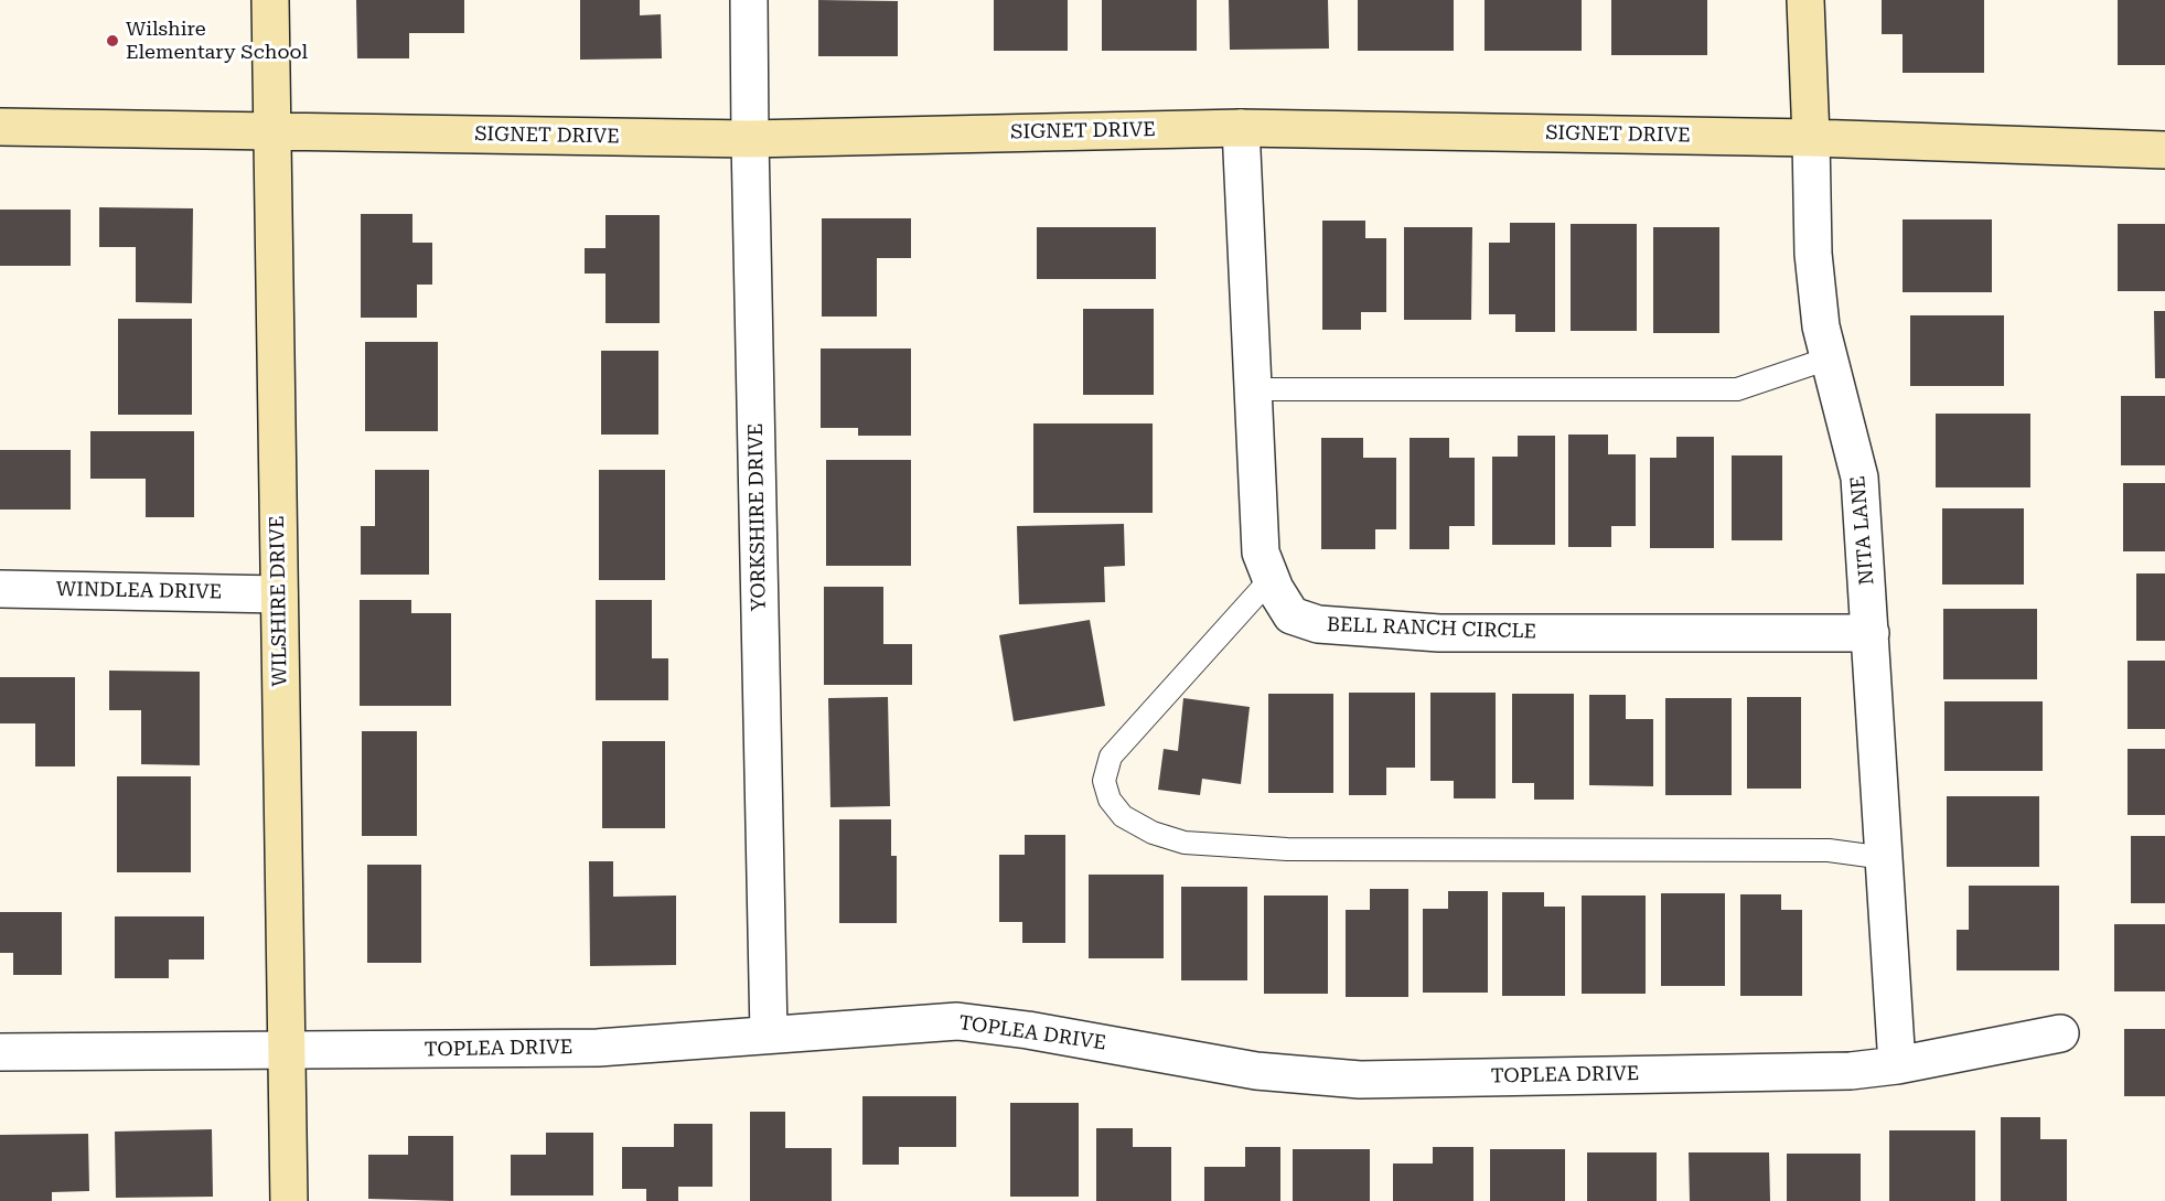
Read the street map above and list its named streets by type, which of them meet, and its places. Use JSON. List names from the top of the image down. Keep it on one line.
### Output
{"streets":{"street":["SIGNET DRIVE","YORKSHIRE DRIVE","NITA LANE","WINDLEA DRIVE","WILSHIRE DRIVE","BELL RANCH CIRCLE","TOPLEA DRIVE"]},"crossings":[["SIGNET DRIVE","YORKSHIRE DRIVE"],["SIGNET DRIVE","NITA LANE"],["SIGNET DRIVE","WILSHIRE DRIVE"],["SIGNET DRIVE","BELL RANCH CIRCLE"],["YORKSHIRE DRIVE","TOPLEA DRIVE"],["NITA LANE","BELL RANCH CIRCLE"],["NITA LANE","TOPLEA DRIVE"],["WINDLEA DRIVE","WILSHIRE DRIVE"],["WILSHIRE DRIVE","TOPLEA DRIVE"]],"places":["Wilshire Elementary School"]}
